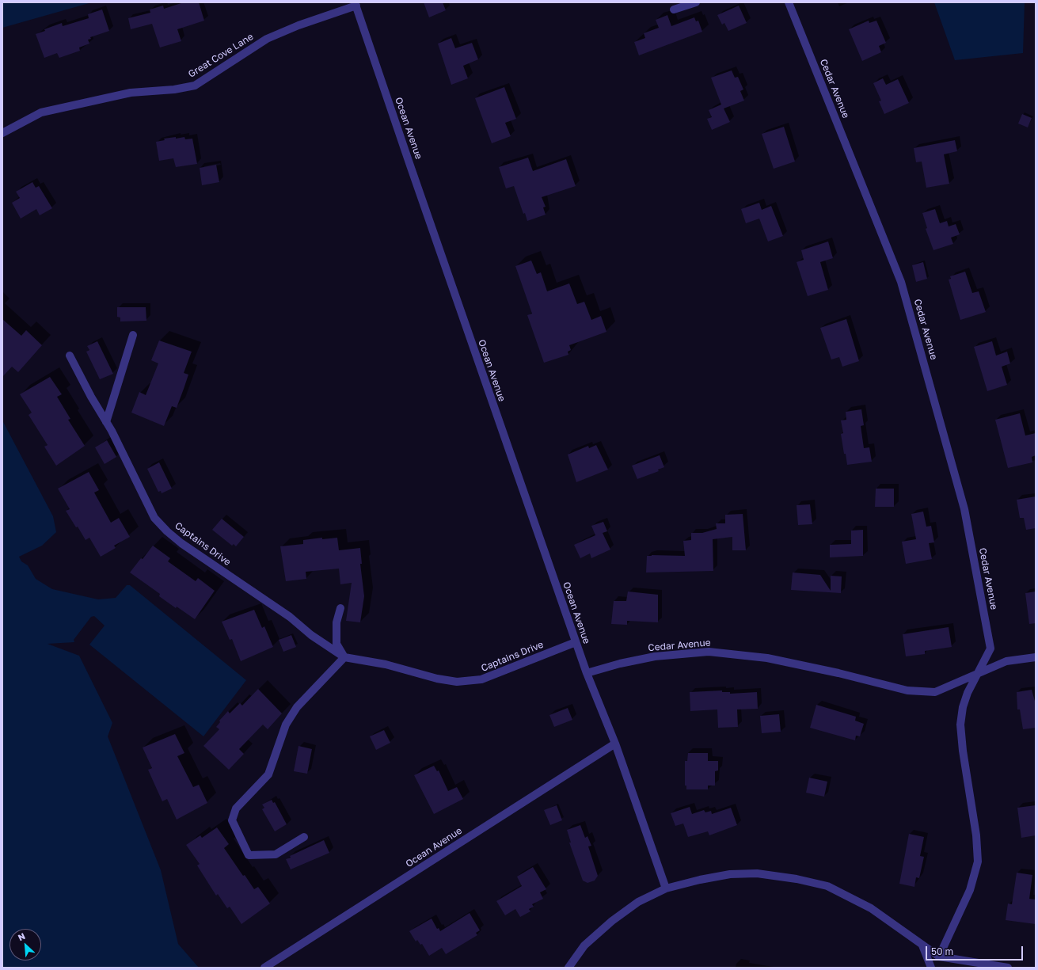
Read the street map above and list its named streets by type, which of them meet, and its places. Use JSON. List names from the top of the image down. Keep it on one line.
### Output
{"streets":{"street":["Great Cove Lane","Cedar Avenue","Ocean Avenue","Captains Drive"]},"crossings":[["Great Cove Lane","Ocean Avenue"],["Cedar Avenue","Ocean Avenue"],["Ocean Avenue","Captains Drive"]],"scale_bar":"50 m","north":"top left"}
